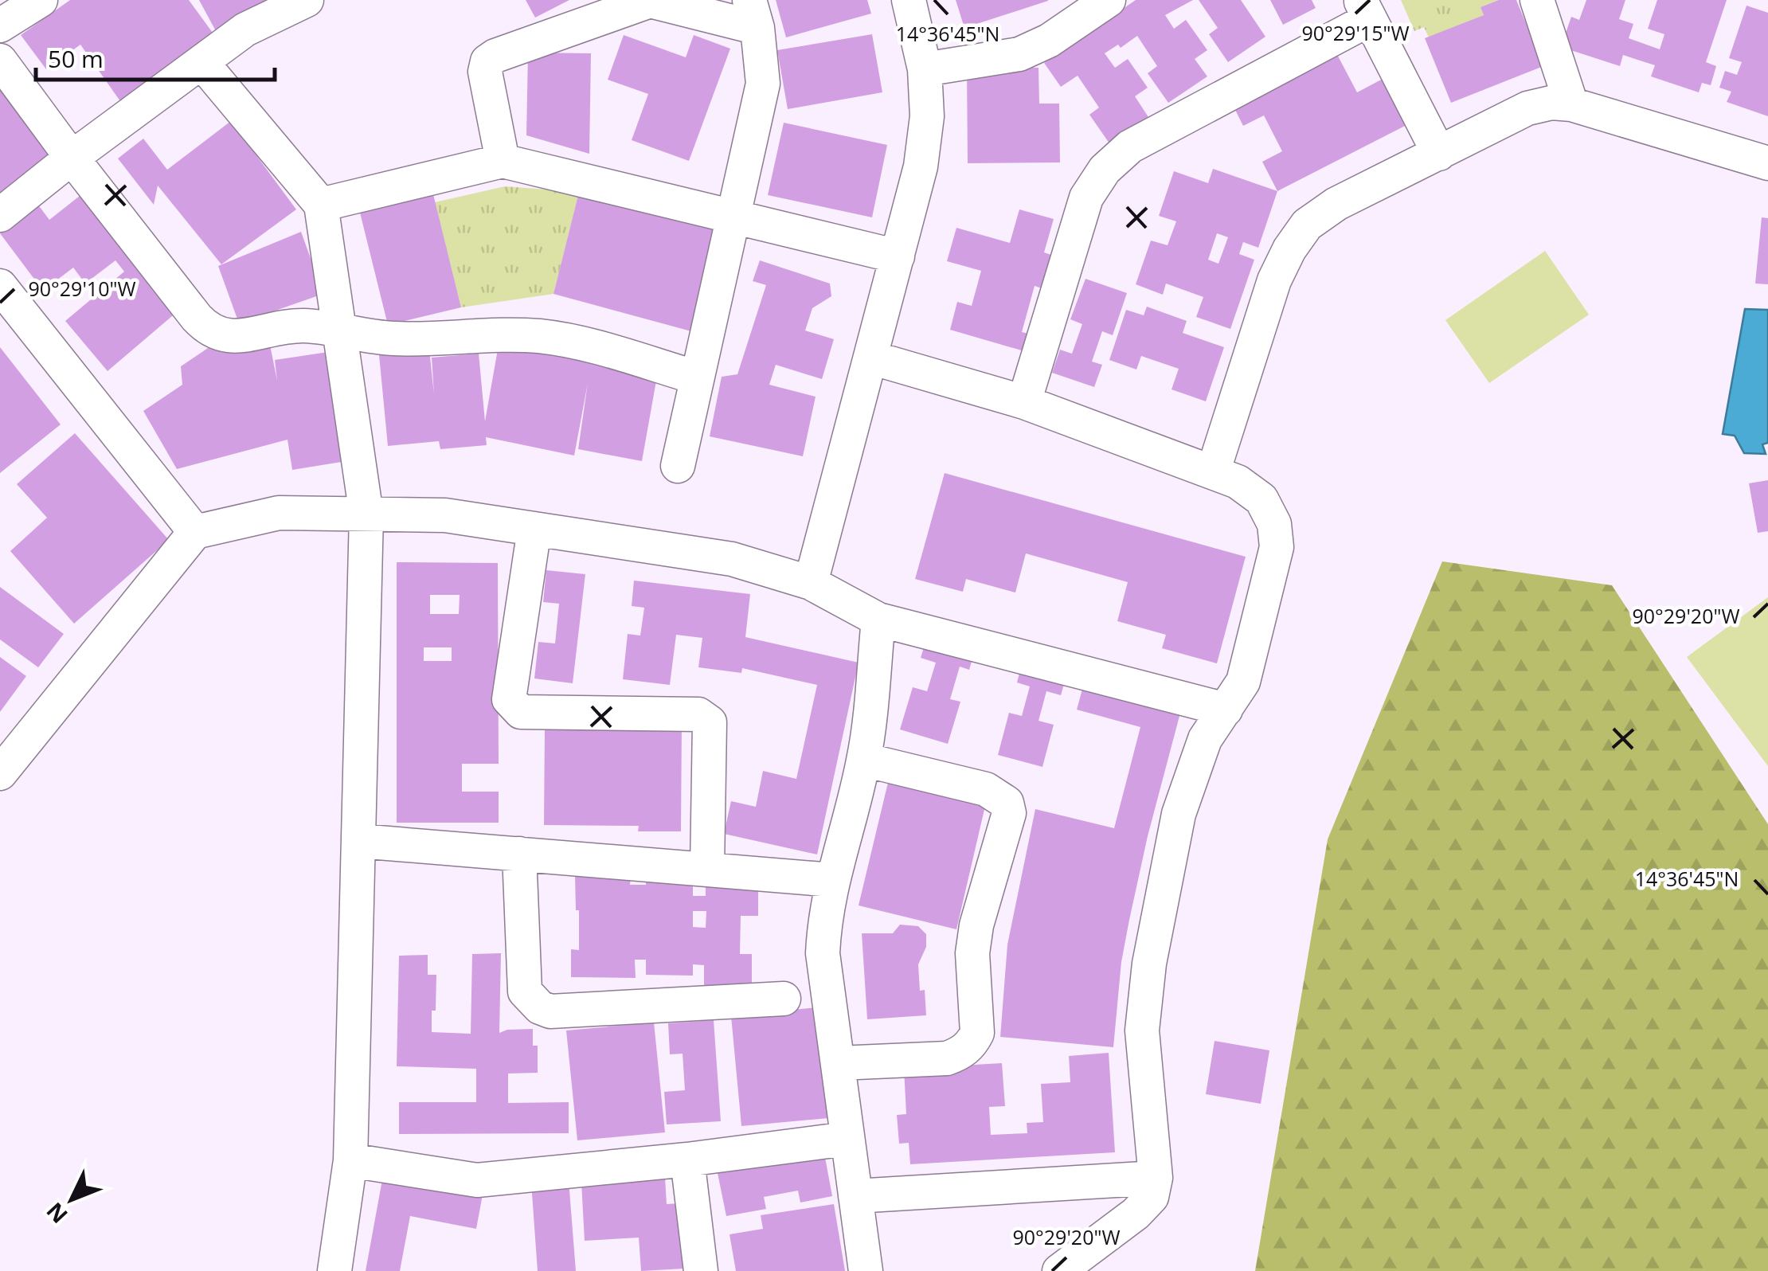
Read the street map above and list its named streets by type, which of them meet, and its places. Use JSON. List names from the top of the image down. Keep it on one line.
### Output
{"scale_bar":"50 m","north":"bottom left","coordinates":["90°29'15\"W","14°36'45\"N","90°29'10\"W","90°29'20\"W"]}
